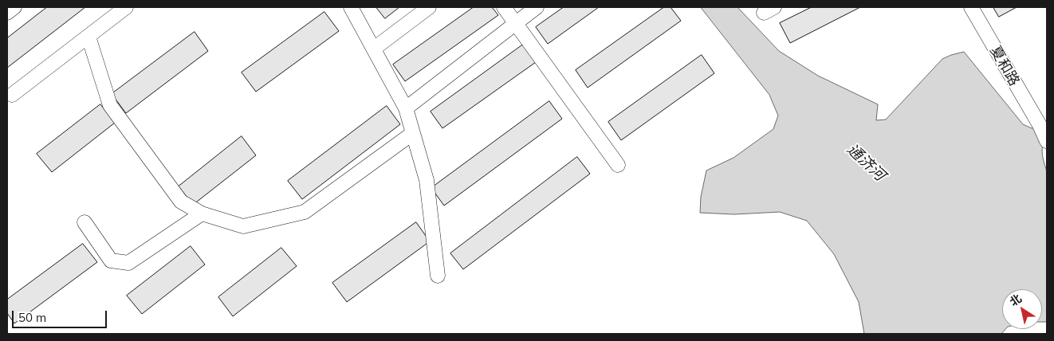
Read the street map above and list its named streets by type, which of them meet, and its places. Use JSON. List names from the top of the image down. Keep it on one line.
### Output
{"streets":{"street":["夏和路"]},"water":["通济河"],"scale_bar":"50 m","north":"top left"}
